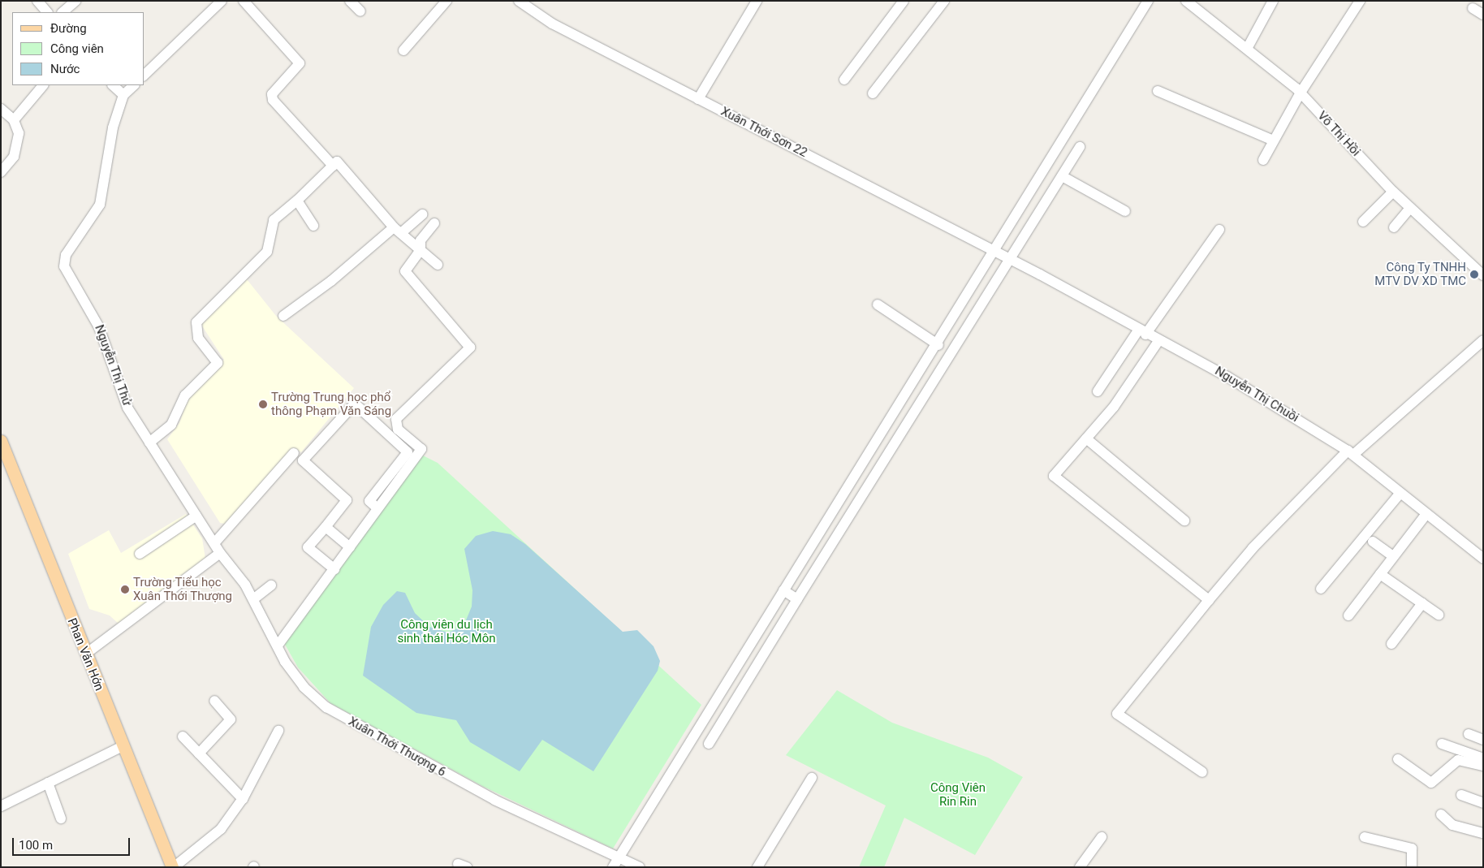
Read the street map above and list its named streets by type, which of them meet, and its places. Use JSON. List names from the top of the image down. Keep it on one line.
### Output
{"streets":{"main road":["Phan Văn Hớn"],"street":["Xuân Thới Sơn 22","Võ Thị Hồi","Nguyễn Thị Thử","Nguyễn Thị Chuồi","Xuân Thới Thượng 6"]},"crossings":[["Xuân Thới Sơn 22","Nguyễn Thị Chuồi"],["Nguyễn Thị Thử","Xuân Thới Thượng 6"]],"parks":["Công viên du lịch sinh thái Hóc Môn","Công Viên Rin Rin"],"places":["Công Ty TNHH MTV DV XD TMC","Trường Trung học phổ thông Phạm Văn Sáng","Trường Tiểu học Xuân Thới Thượng"],"legend":["Đường","Công viên","Nước"],"scale_bar":"100 m"}
